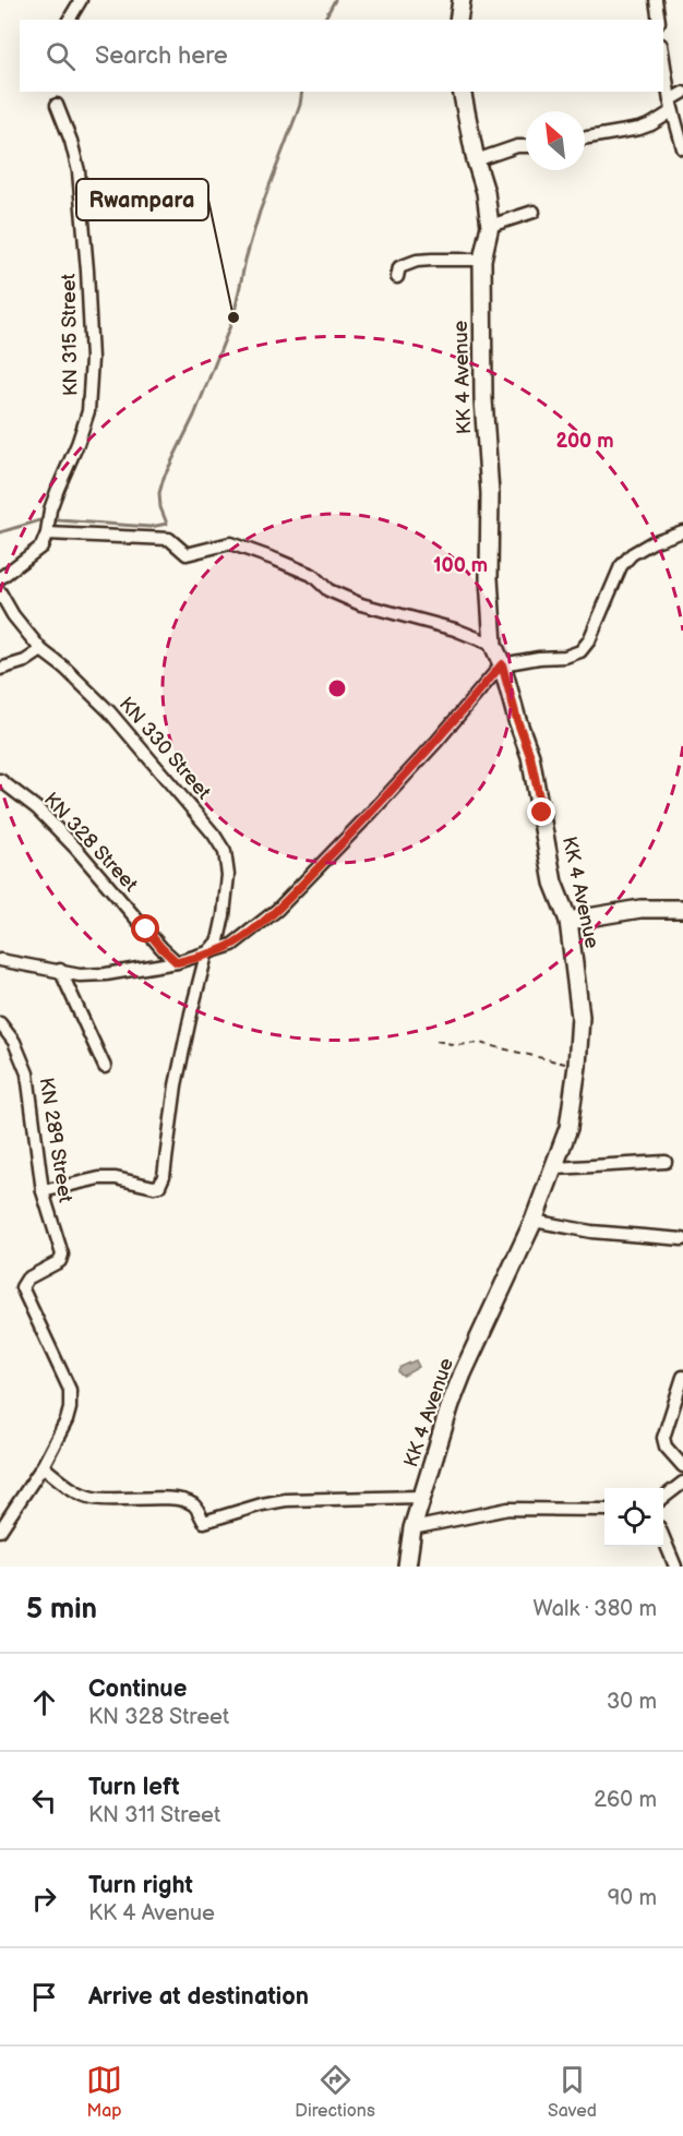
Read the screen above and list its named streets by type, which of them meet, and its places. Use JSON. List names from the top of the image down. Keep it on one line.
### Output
{"streets":{"main road":["KK 4 Avenue"],"street":["KN 315 Street","KN 330 Street","KN 328 Street","KN 289 Street"]},"crossings":[["KN 330 Street","KN 289 Street"]],"places":["Rwampara"],"north":"top left","page":{"search":"Search here","heading":["5 min","Walk · 380 m"],"list":[["Continue","KN 328 Street","30 m"],["Turn left","KN 311 Street","260 m"],["Turn right","KK 4 Avenue","90 m"],"Arrive at destination"],"nav":["Map","Directions","Saved"]},"rings":["200 m","100 m"]}
